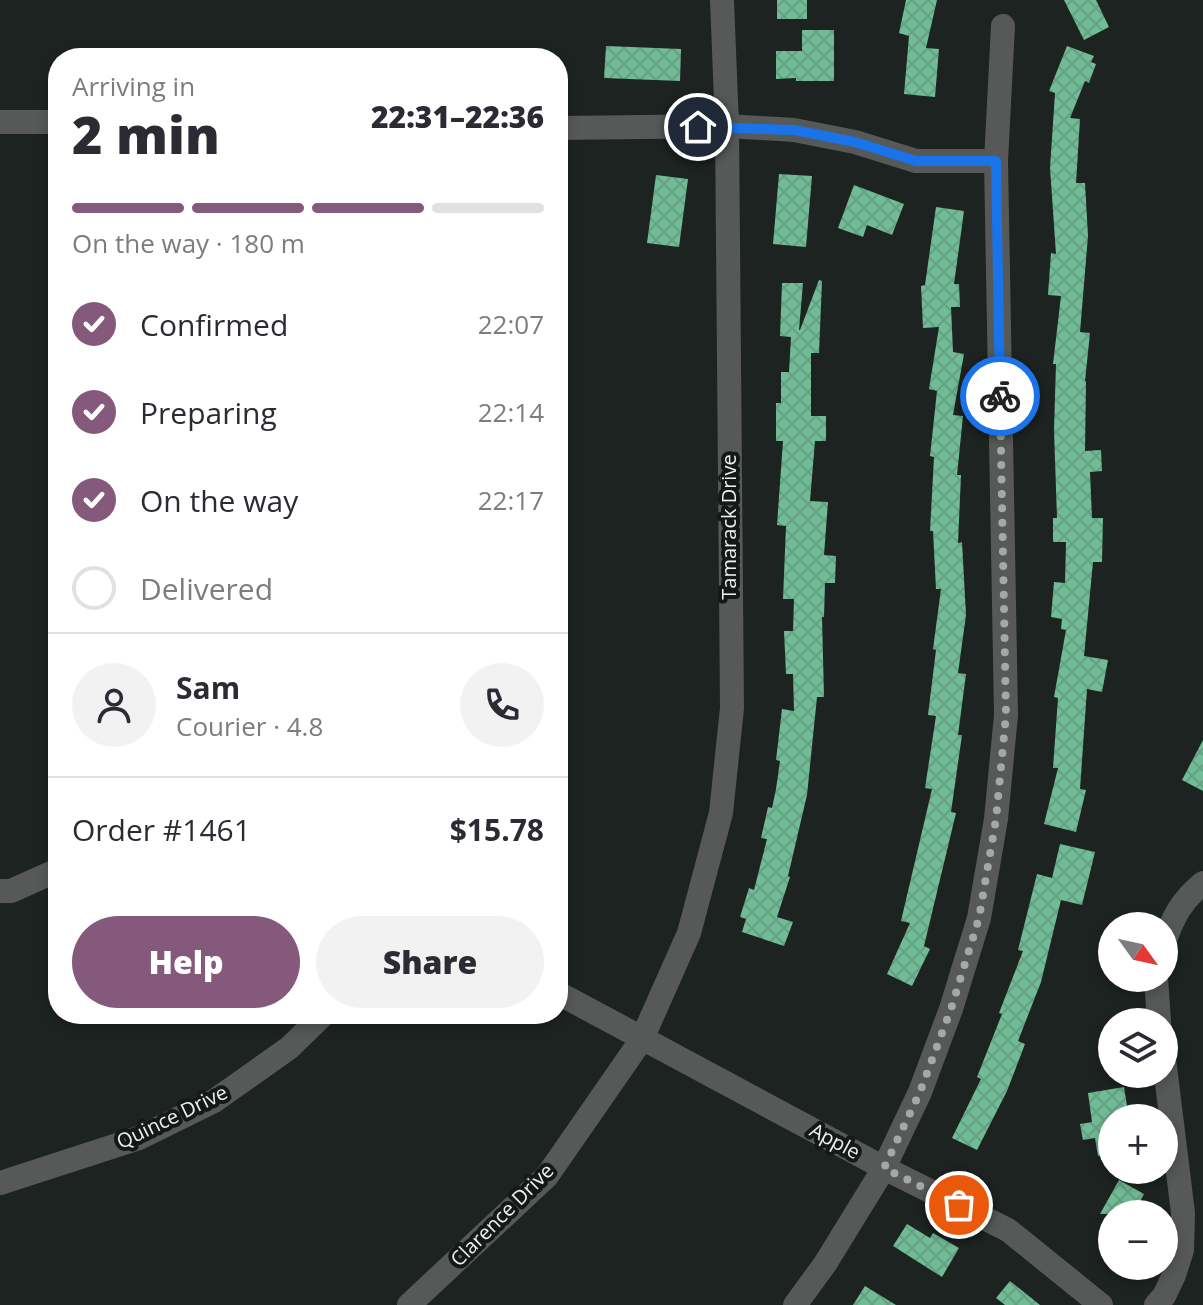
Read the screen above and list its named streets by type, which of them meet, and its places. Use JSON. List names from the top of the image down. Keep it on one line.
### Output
{"streets":{"street":["Tamarack Drive","Quince Drive","Apple","Clarence Drive"]},"crossings":[["Tamarack Drive","Apple"],["Tamarack Drive","Clarence Drive"],["Apple","Clarence Drive"]],"north":"bottom right","page":{"heading":["2 min","Arriving in","22:31–22:36"],"panel":["Sam","Courier · 4.8","Order #1461","$15.78"],"bar":"On the way · 180 m","list":[["Confirmed","22:07"],["Preparing","22:14"],["On the way","22:17"],"Delivered"],"buttons":["Help","Share"],"map_buttons":["+","−"]}}
